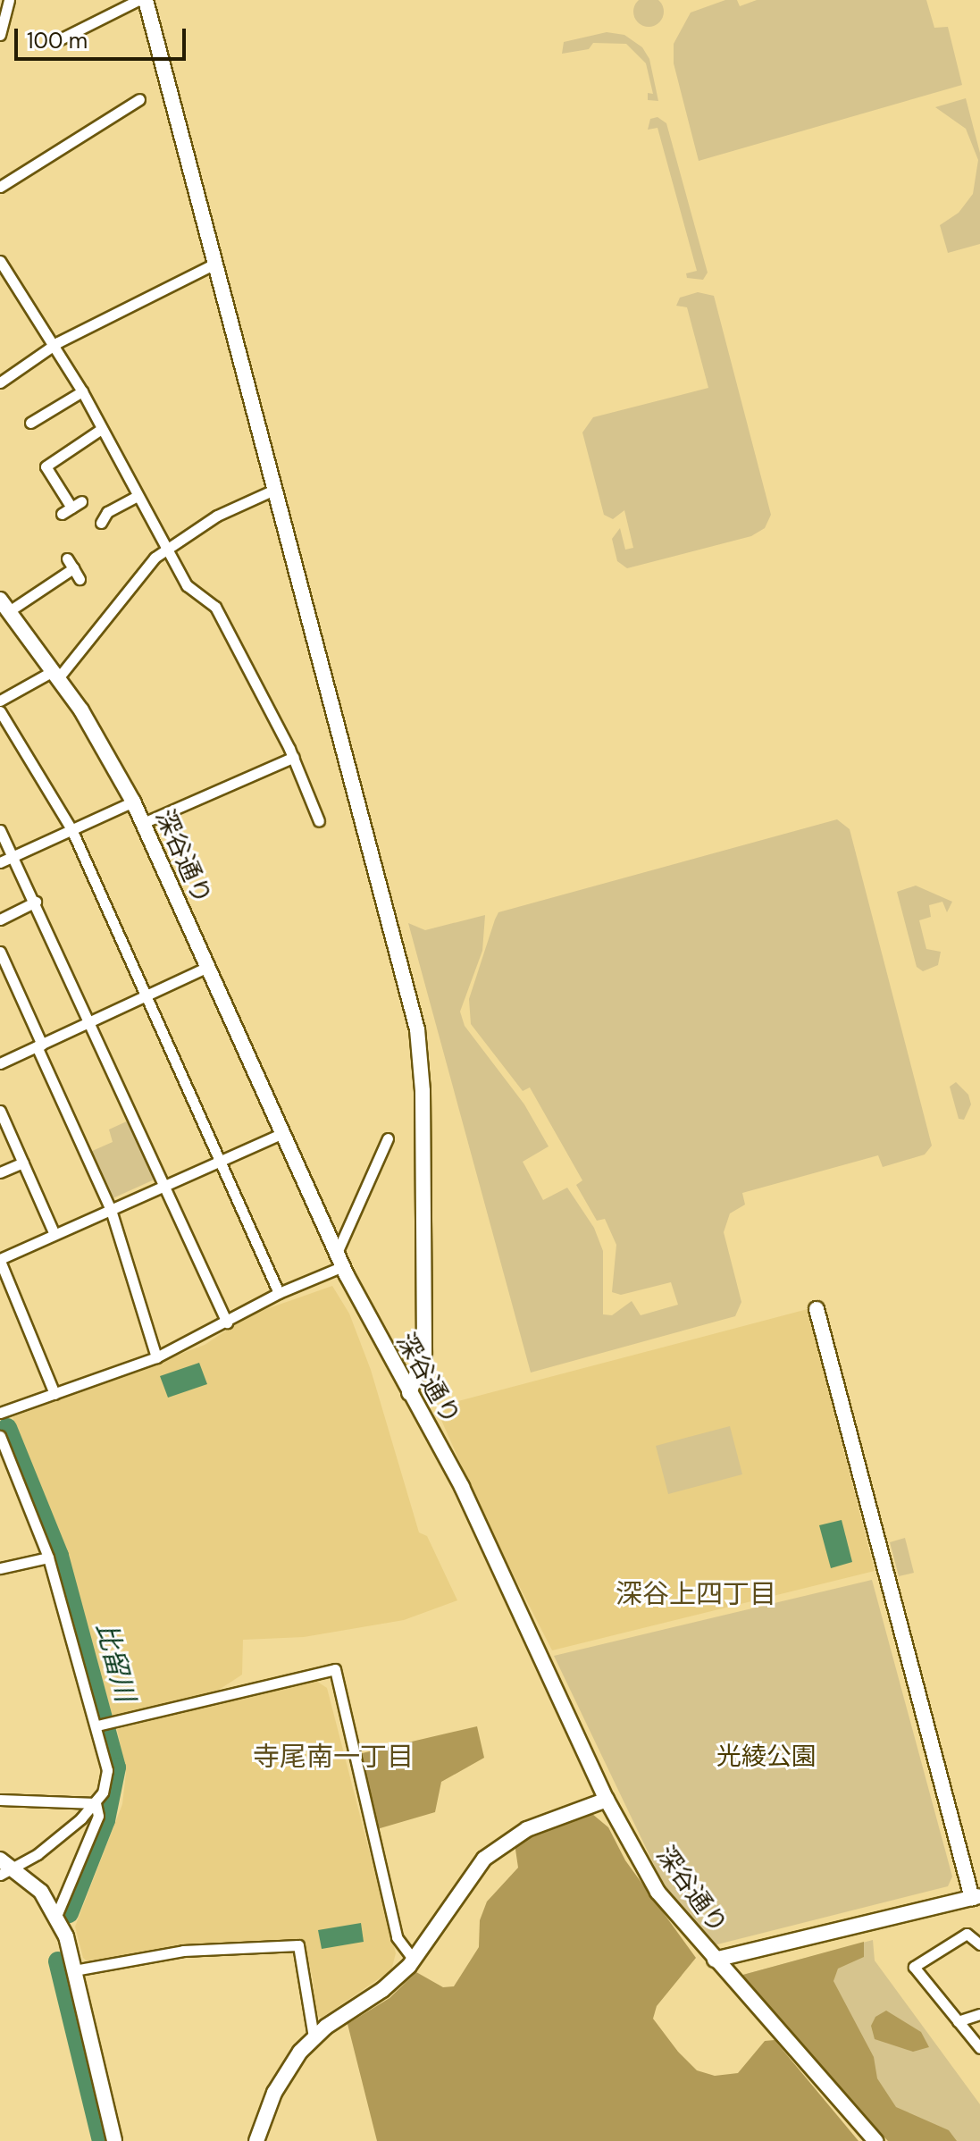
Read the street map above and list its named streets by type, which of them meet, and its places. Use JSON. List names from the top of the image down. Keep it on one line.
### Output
{"streets":{"street":["深谷通り"]},"districts":["深谷上四丁目","寺尾南一丁目"],"water":["比留川"],"parks":["光綾公園"],"scale_bar":"100 m"}
